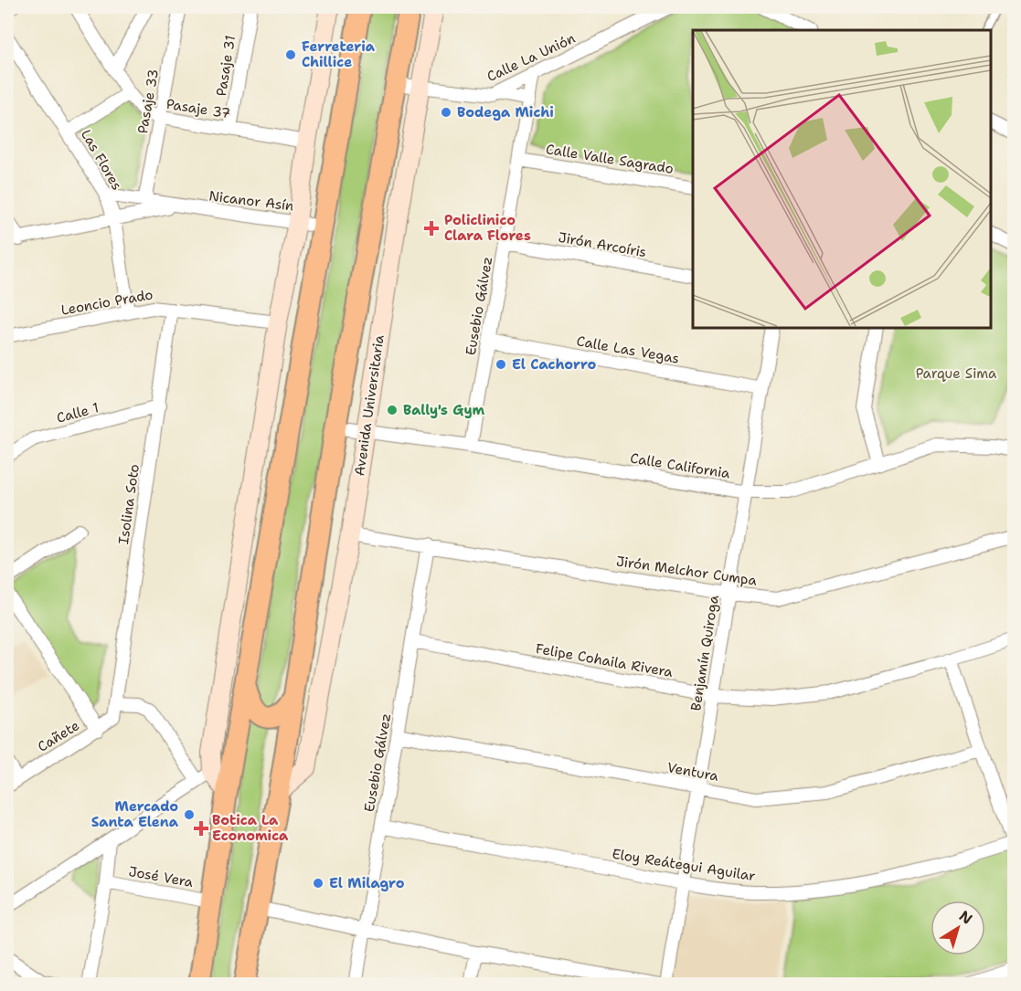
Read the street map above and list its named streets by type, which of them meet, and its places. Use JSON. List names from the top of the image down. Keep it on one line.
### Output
{"streets":{"main road":["Avenida Universitaria"],"street":["Calle La Unión","Pasaje 31","Pasaje 33","Pasaje 37","Calle Valle Sagrado","Las Flores","Nicanor Asín","Jirón Arcoíris","Leoncio Prado","Eusebio Gálvez","Calle Las Vegas","Calle 1","Calle California","Isolina Soto","Jirón Melchor Cumpa","Benjamín Quiroga","Felipe Cohaila Rivera","Cañete","Ventura","Eloy Reátegui Aguilar","José Vera"]},"crossings":[["Calle La Unión","Eusebio Gálvez"],["Calle La Unión","Avenida Universitaria"],["Pasaje 31","Pasaje 37"],["Pasaje 33","Pasaje 37"],["Pasaje 33","Nicanor Asín"],["Calle Valle Sagrado","Eusebio Gálvez"],["Las Flores","Nicanor Asín"],["Las Flores","Leoncio Prado"],["Jirón Arcoíris","Eusebio Gálvez"],["Leoncio Prado","Isolina Soto"],["Eusebio Gálvez","Calle Las Vegas"],["Eusebio Gálvez","Calle California"],["Eusebio Gálvez","Jirón Melchor Cumpa"],["Eusebio Gálvez","Felipe Cohaila Rivera"],["Eusebio Gálvez","Ventura"],["Eusebio Gálvez","Eloy Reátegui Aguilar"],["Calle Las Vegas","Benjamín Quiroga"],["Avenida Universitaria","Calle California"],["Avenida Universitaria","Jirón Melchor Cumpa"],["Calle 1","Isolina Soto"],["Calle California","Benjamín Quiroga"],["Isolina Soto","Cañete"],["Jirón Melchor Cumpa","Benjamín Quiroga"],["Benjamín Quiroga","Felipe Cohaila Rivera"],["Benjamín Quiroga","Ventura"],["Benjamín Quiroga","Eloy Reátegui Aguilar"],["Ventura","Eloy Reátegui Aguilar"]],"parks":["Parque Sima"],"places":{"other":["Ferreteria Chillice","Bodega Michi","El Cachorro","Bally's Gym","Mercado Santa Elena","El Milagro"],"health":["Policlinico Clara Flores","Botica La Economica"]},"north":"top right"}
